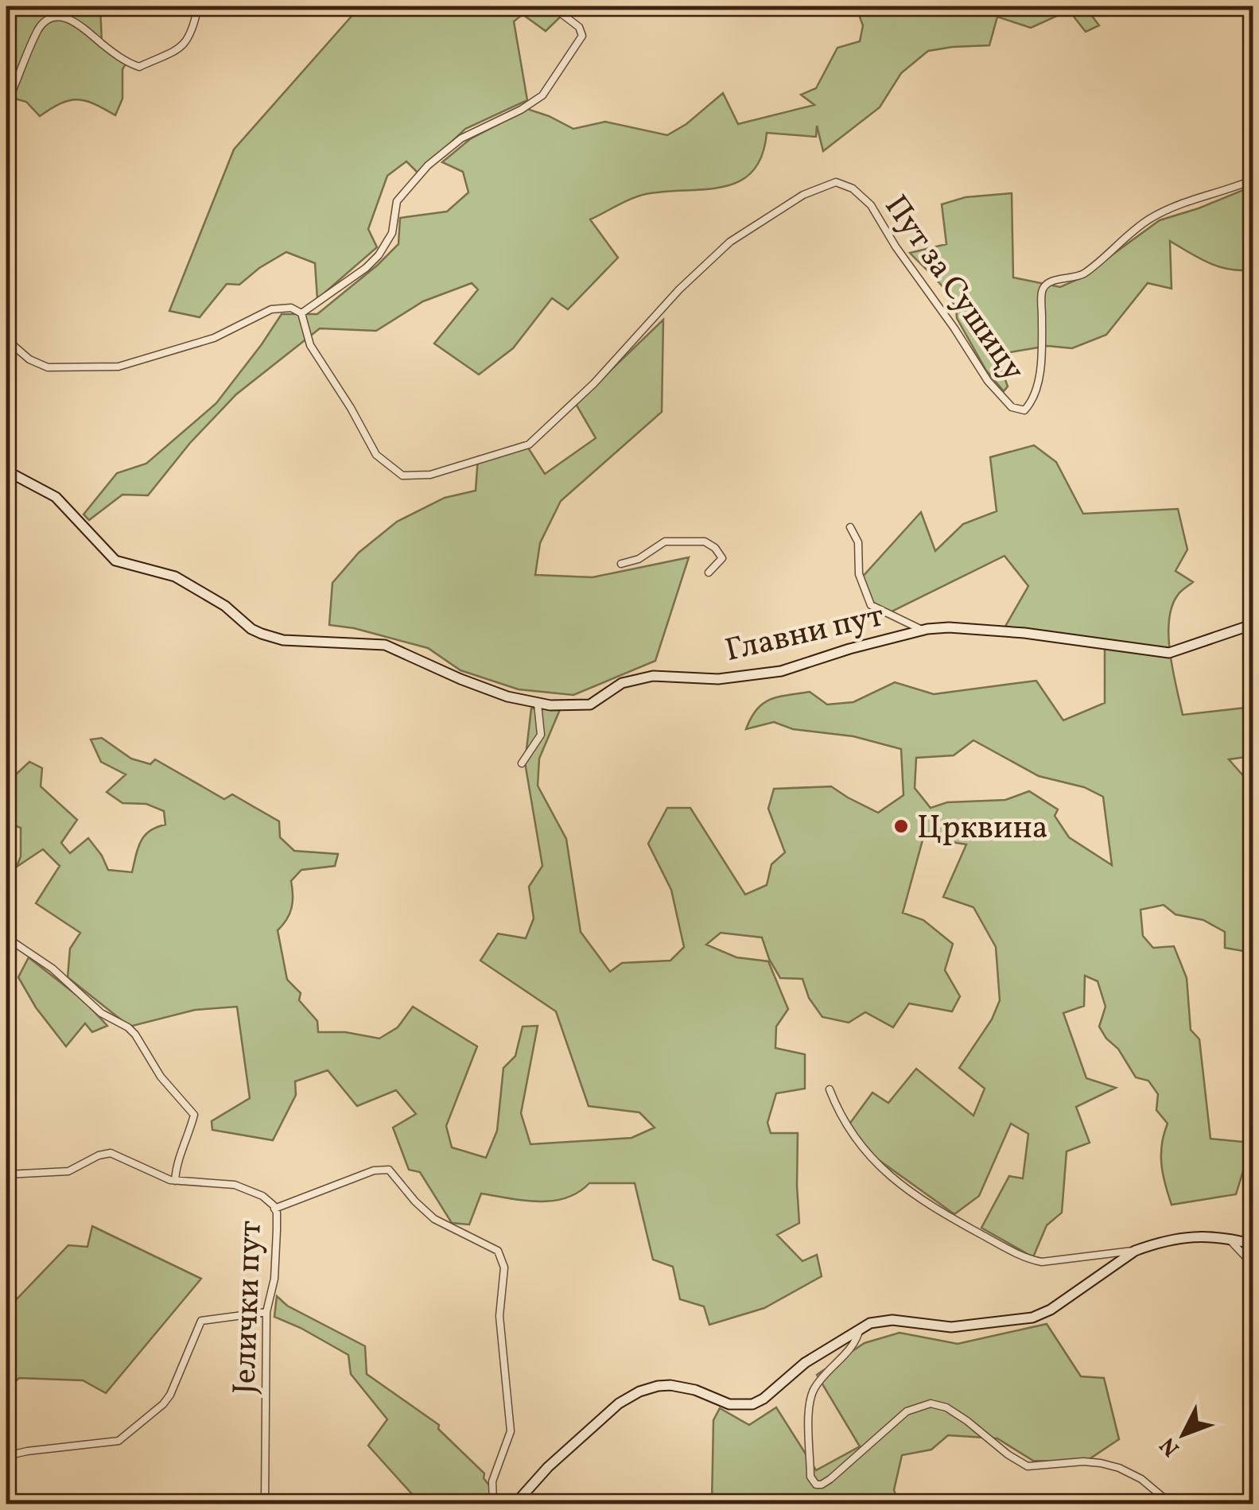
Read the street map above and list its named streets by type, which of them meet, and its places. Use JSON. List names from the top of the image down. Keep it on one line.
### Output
{"streets":{"street":["Пут за Сушицу","Главни пут","Јелички пут"]},"places":["Црквина"],"north":"bottom left"}
